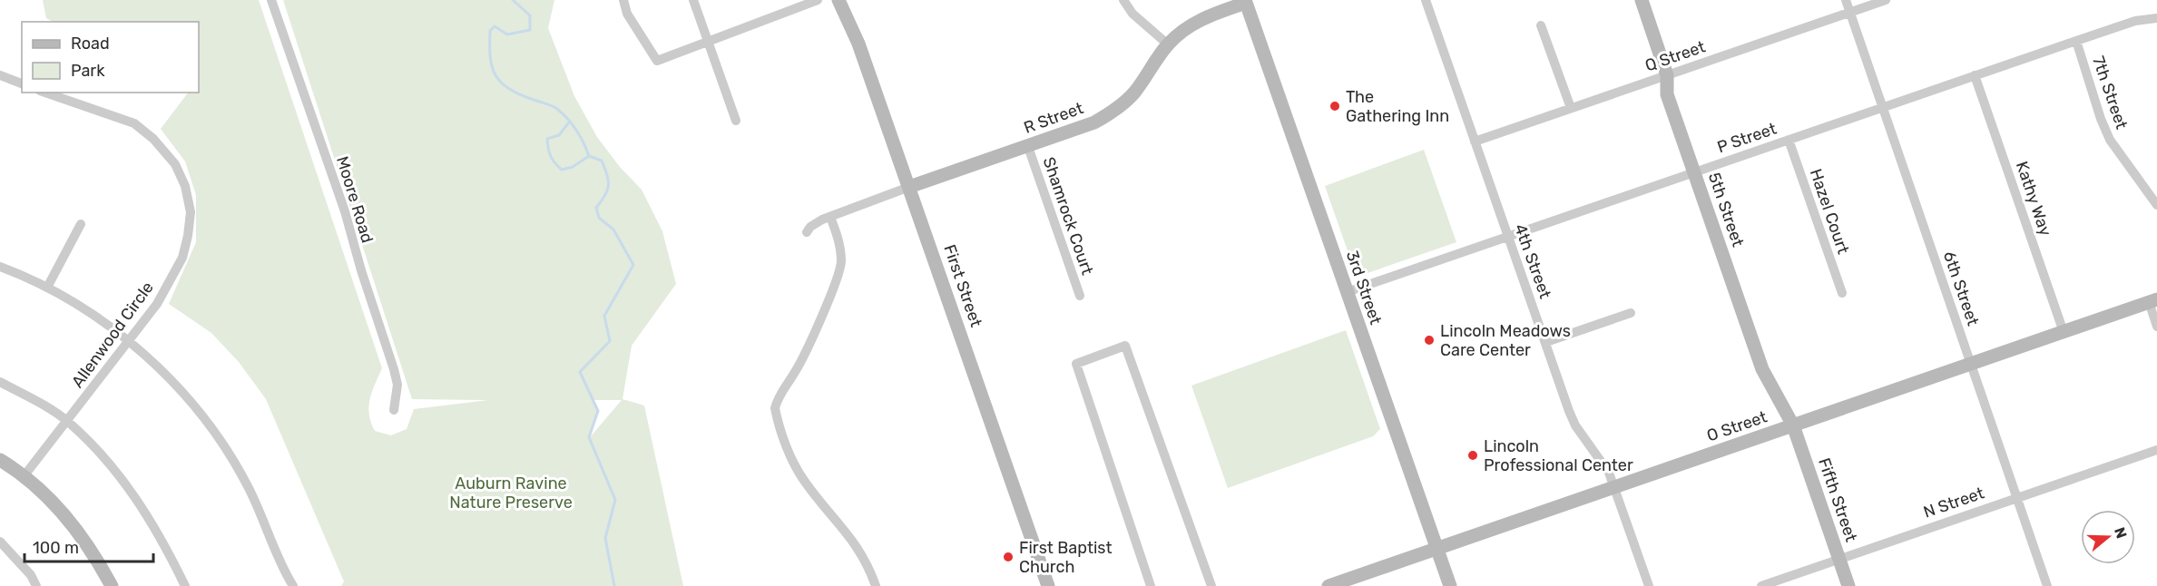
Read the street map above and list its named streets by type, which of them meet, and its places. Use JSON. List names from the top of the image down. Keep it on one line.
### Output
{"streets":{"street":["Q Street","7th Street","R Street","P Street","Kathy Way","Moore Road","5th Street","Hazel Court","Shamrock Court","4th Street","First Street","3rd Street","6th Street","Allenwood Circle","O Street","Fifth Street","N Street"]},"crossings":[["Q Street","5th Street"],["Q Street","4th Street"],["Q Street","6th Street"],["7th Street","P Street"],["R Street","Shamrock Court"],["R Street","First Street"],["R Street","3rd Street"],["P Street","Kathy Way"],["P Street","5th Street"],["P Street","Hazel Court"],["P Street","4th Street"],["P Street","3rd Street"],["P Street","6th Street"],["Kathy Way","O Street"],["5th Street","O Street"],["5th Street","Fifth Street"],["4th Street","O Street"],["3rd Street","O Street"],["6th Street","O Street"],["6th Street","N Street"],["O Street","Fifth Street"],["Fifth Street","N Street"]],"parks":["Auburn Ravine Nature Preserve"],"places":["The Gathering Inn","Lincoln Meadows Care Center","Lincoln Professional Center","First Baptist Church"],"legend":["Road","Park"],"scale_bar":"100 m","north":"right"}
